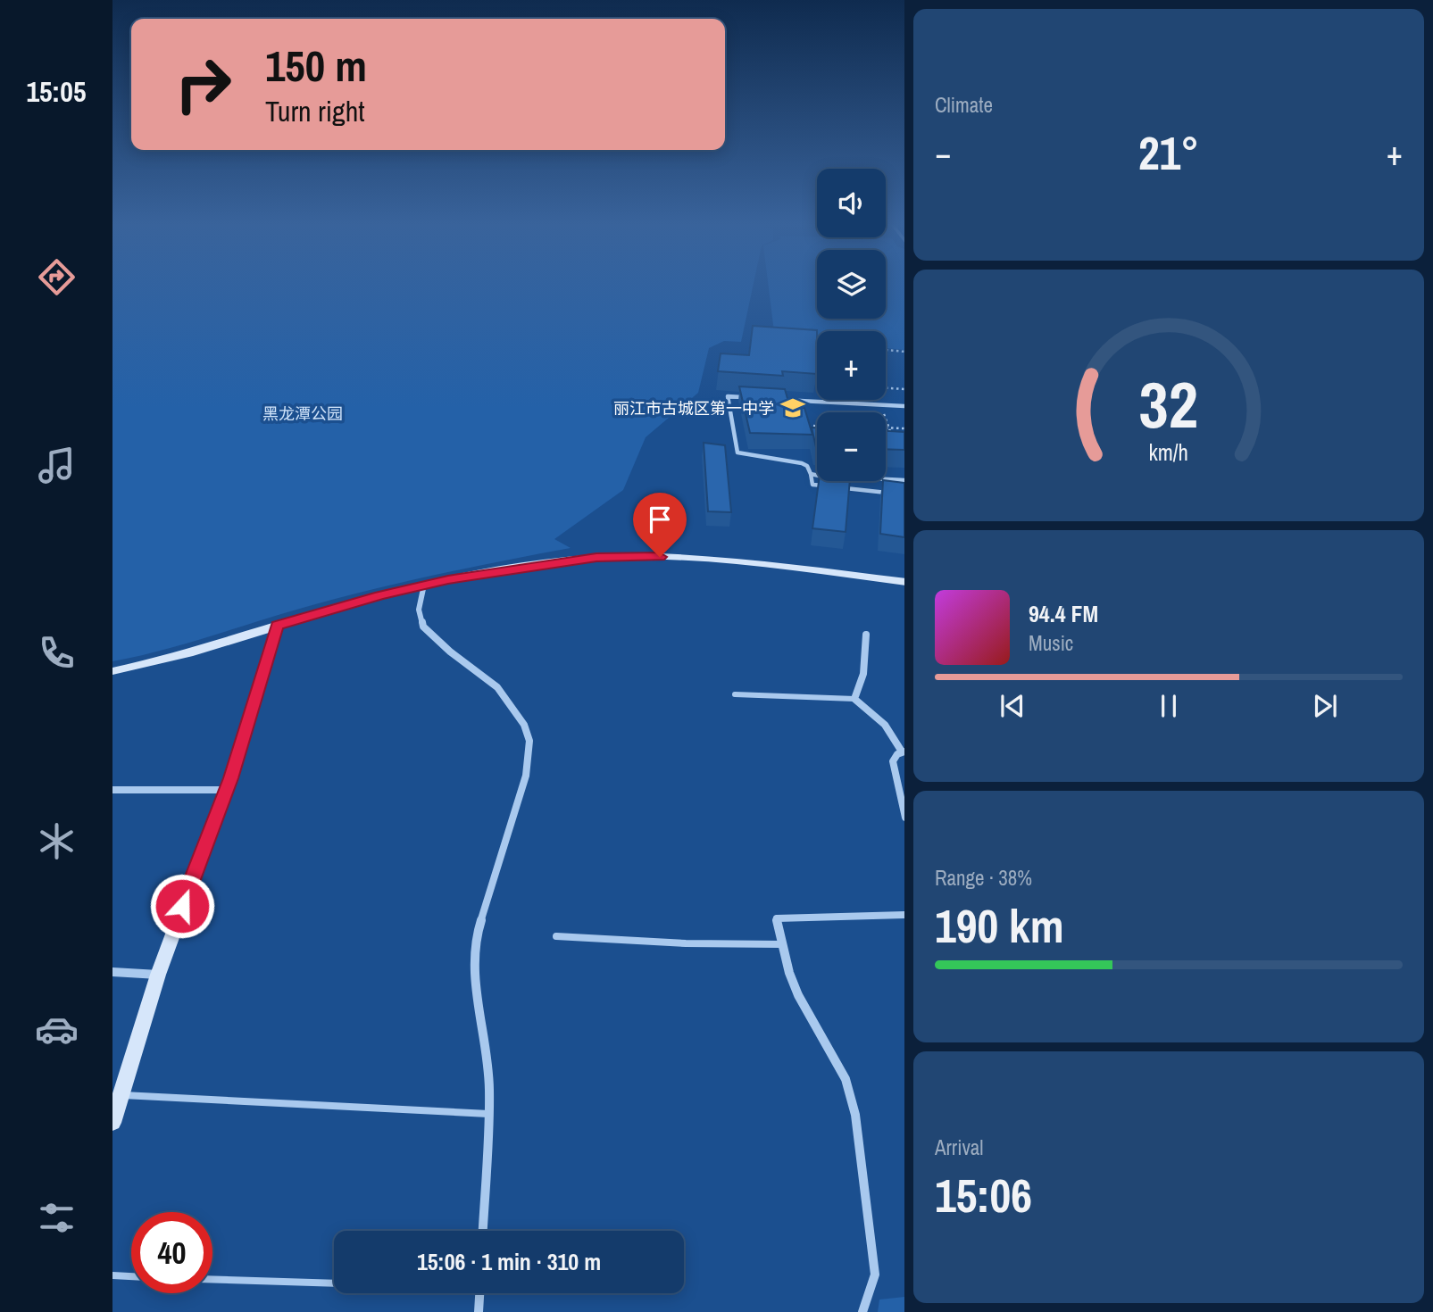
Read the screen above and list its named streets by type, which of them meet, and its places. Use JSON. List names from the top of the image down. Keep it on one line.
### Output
{"parks":["黑龙潭公园"],"places":{"school or university":["丽江市古城区第一中学"]},"page":{"tabs":"15:05","tile":["Climate",["Range · 38%","190 km"],["Arrival","15:06"]],"turn":["150 m","Turn right"],"heat":["−","21°","+"],"map_buttons":["+","−"],"song":["94.4 FM","Music"],"limit":"40","trip":"15:06 · 1 min · 310 m","gauge":["32","km/h"]}}
